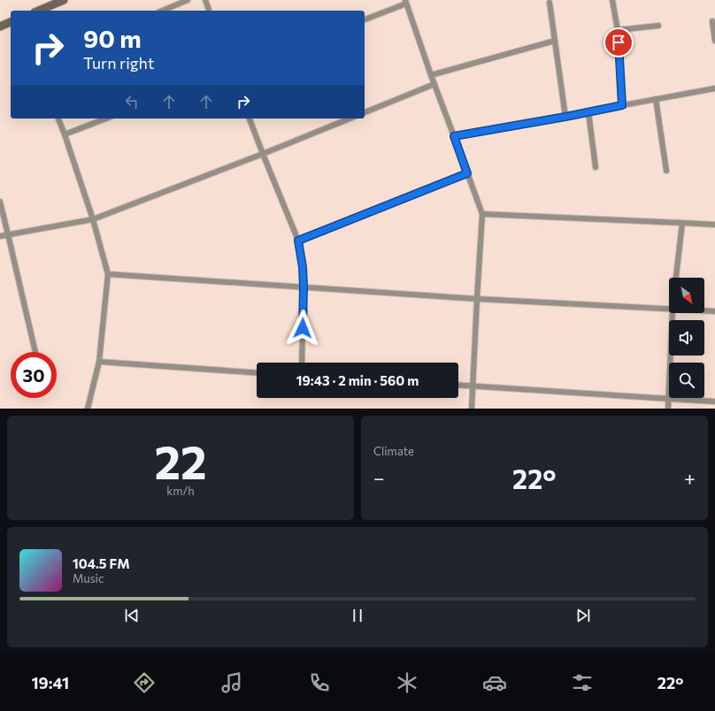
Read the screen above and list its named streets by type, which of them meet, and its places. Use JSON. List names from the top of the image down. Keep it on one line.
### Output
{"north":"bottom right","page":{"turn":["90 m","Turn right"],"limit":"30","trip":"19:43 · 2 min · 560 m","tile":[["22","km/h"],"Climate"],"heat":["−","22°","+"],"song":["104.5 FM","Music"],"tabs":["19:41","22°"]}}
